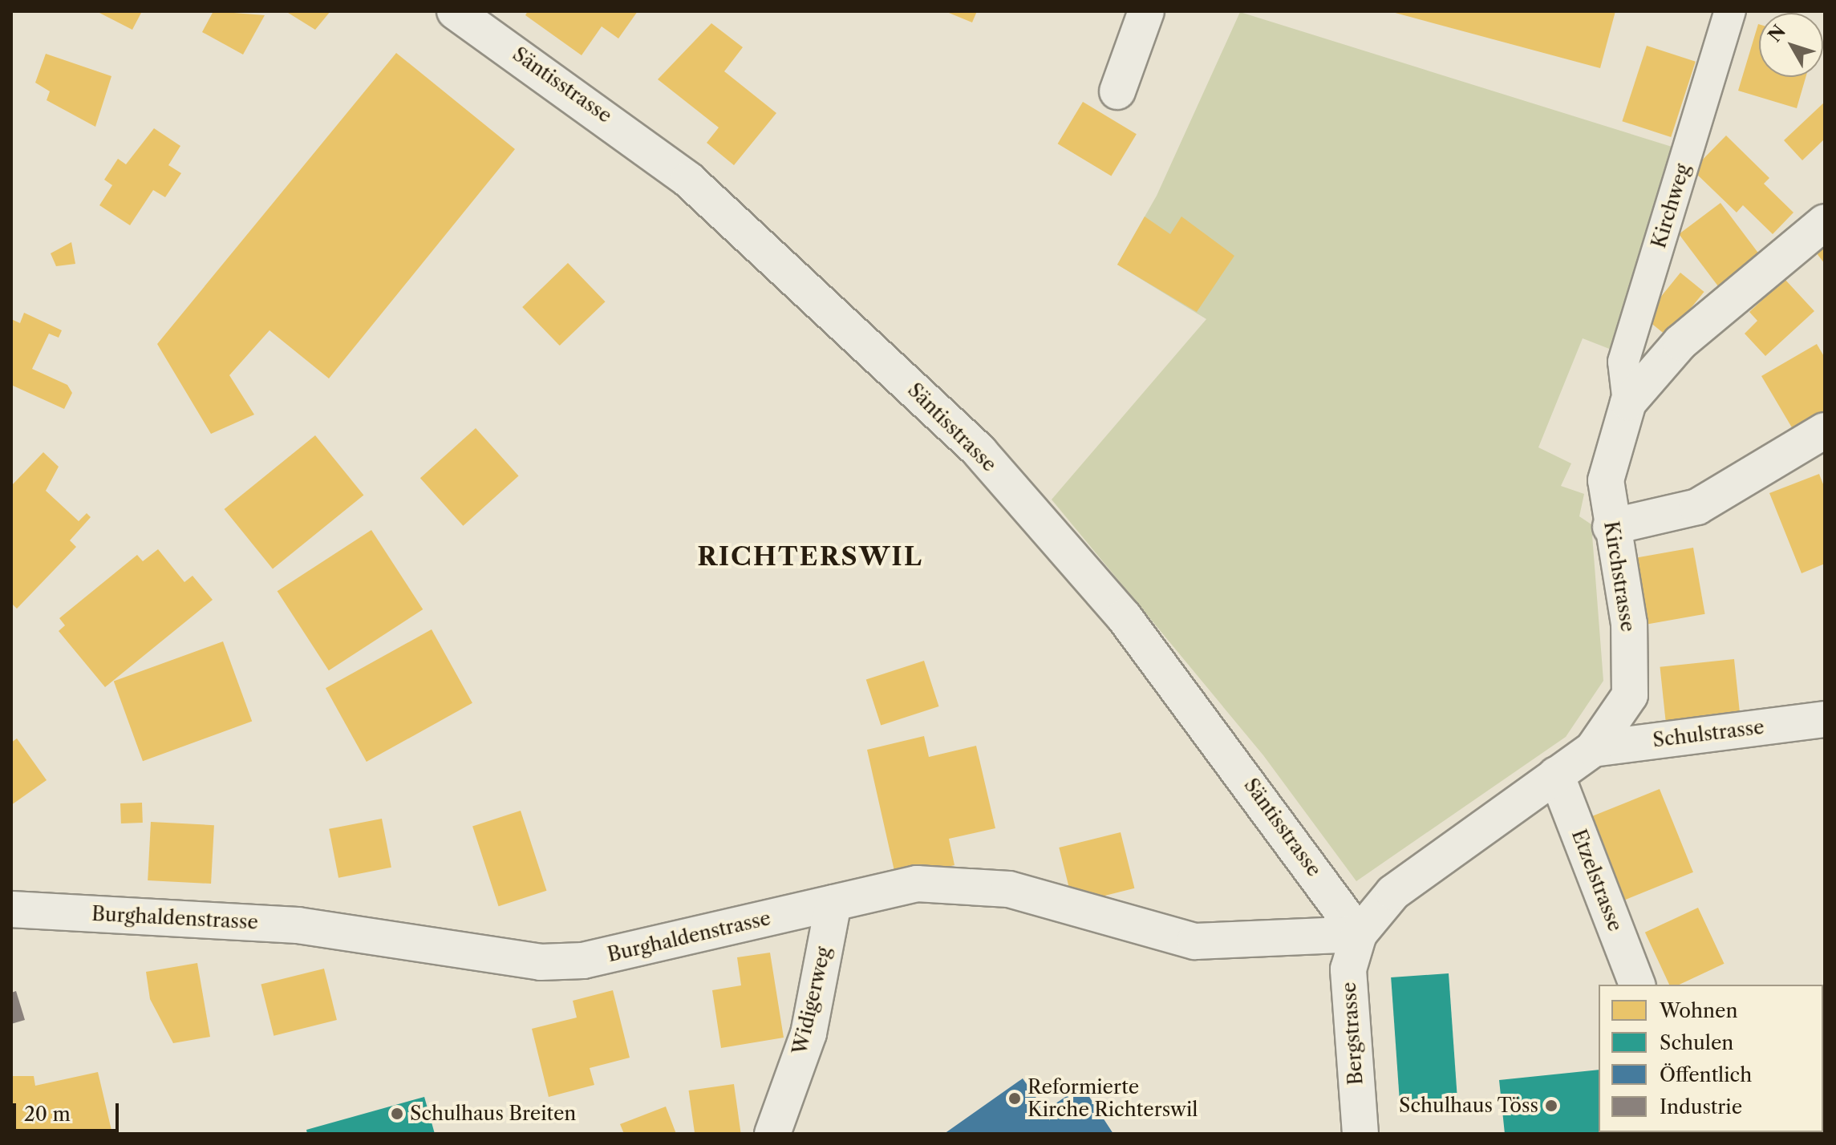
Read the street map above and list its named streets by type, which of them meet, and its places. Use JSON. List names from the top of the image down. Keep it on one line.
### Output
{"streets":{"street":["Säntisstrasse","Kirchweg","Kirchstrasse","Schulstrasse","Etzelstrasse","Burghaldenstrasse","Widigerweg","Bergstrasse"]},"crossings":[["Säntisstrasse","Kirchstrasse"],["Säntisstrasse","Burghaldenstrasse"],["Säntisstrasse","Bergstrasse"],["Kirchweg","Kirchstrasse"],["Kirchstrasse","Schulstrasse"],["Kirchstrasse","Etzelstrasse"],["Kirchstrasse","Burghaldenstrasse"],["Kirchstrasse","Bergstrasse"],["Burghaldenstrasse","Widigerweg"],["Burghaldenstrasse","Bergstrasse"]],"districts":["RICHTERSWIL"],"places":["Reformierte Kirche Richterswil","Schulhaus Töss","Schulhaus Breiten"],"legend":["Wohnen","Schulen","Öffentlich","Industrie"],"scale_bar":"20 m","north":"top left"}
